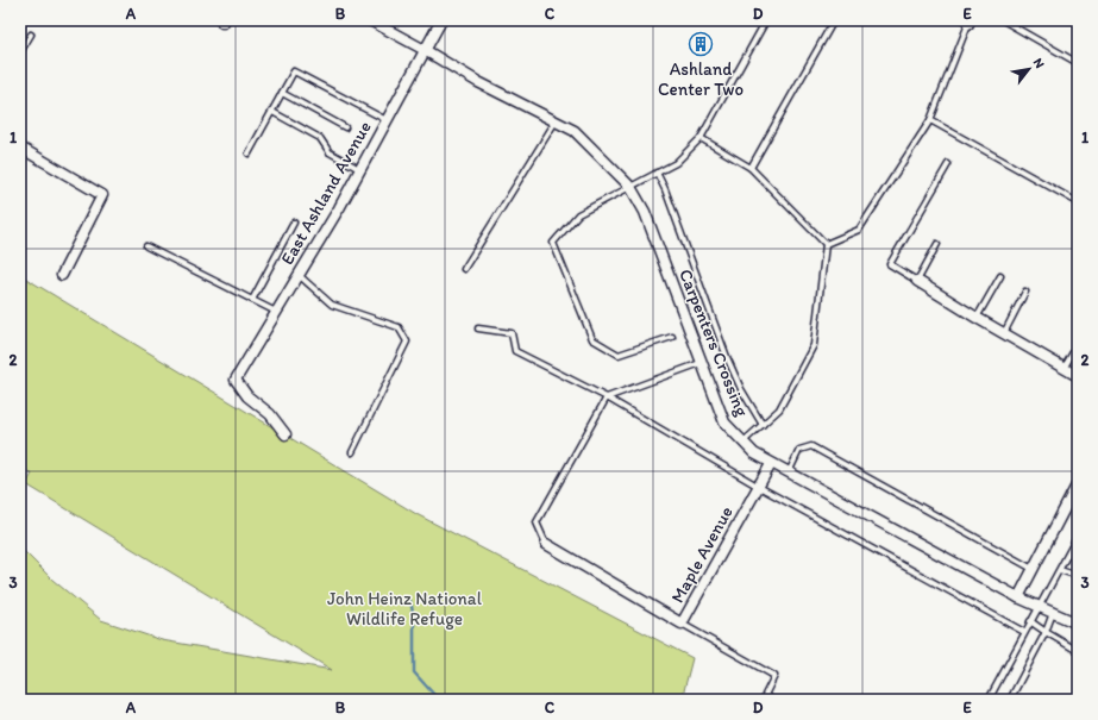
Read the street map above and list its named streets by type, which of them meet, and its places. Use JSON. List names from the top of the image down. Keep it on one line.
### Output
{"streets":{"street":["East Ashland Avenue","Carpenters Crossing","Maple Avenue"]},"crossings":[["East Ashland Avenue","Carpenters Crossing"],["Carpenters Crossing","Maple Avenue"]],"parks":["John Heinz National Wildlife Refuge"],"places":{"building":["Ashland Center Two"]},"north":"top right","grid":{"columns":["A","B","C","D","E"],"rows":["1","2","3"]}}
